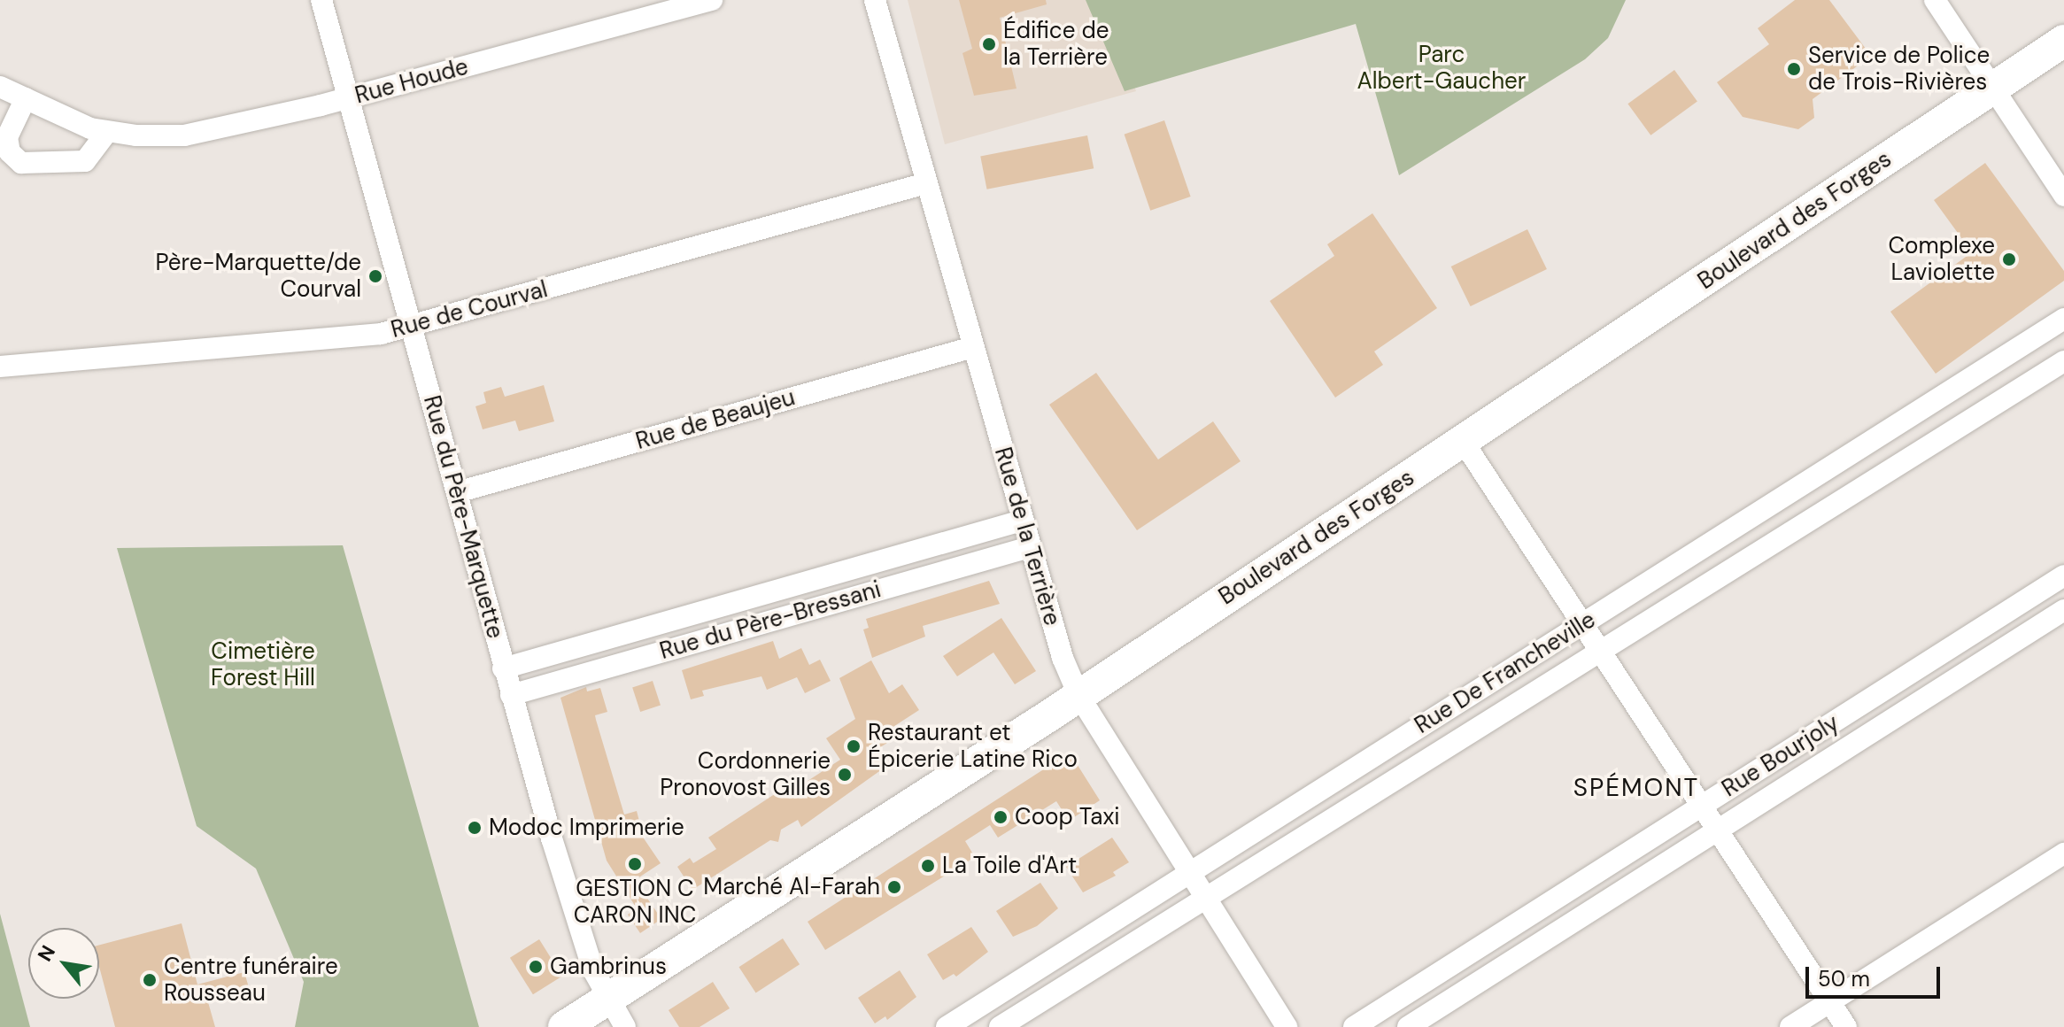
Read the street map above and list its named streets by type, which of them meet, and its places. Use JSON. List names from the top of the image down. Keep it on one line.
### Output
{"streets":{"main road":["Boulevard des Forges"],"street":["Rue Houde","Rue de Courval","Rue de Beaujeu","Rue du Père-Marquette","Rue de la Terrière","Rue du Père-Bressani","Rue De Francheville","Rue Bourjoly"]},"crossings":[["Rue Houde","Rue du Père-Marquette"],["Boulevard des Forges","Rue du Père-Marquette"],["Boulevard des Forges","Rue de la Terrière"],["Rue de Courval","Rue du Père-Marquette"],["Rue de Courval","Rue de la Terrière"],["Rue de Beaujeu","Rue du Père-Marquette"],["Rue de Beaujeu","Rue de la Terrière"],["Rue du Père-Marquette","Rue du Père-Bressani"],["Rue de la Terrière","Rue du Père-Bressani"],["Rue de la Terrière","Rue De Francheville"]],"districts":["SPÉMONT"],"parks":["Parc Albert-Gaucher","Cimetière Forest Hill"],"places":["Édifice de la Terrière","Service de Police de Trois-Rivières","Complexe Laviolette","Père-Marquette/de Courval","Restaurant et Épicerie Latine Rico","Cordonnerie Pronovost Gilles","Coop Taxi","Modoc Imprimerie","GESTION C CARON INC","La Toile d'Art","Marché Al-Farah","Gambrinus","Centre funéraire Rousseau"],"scale_bar":"50 m","north":"top left"}
